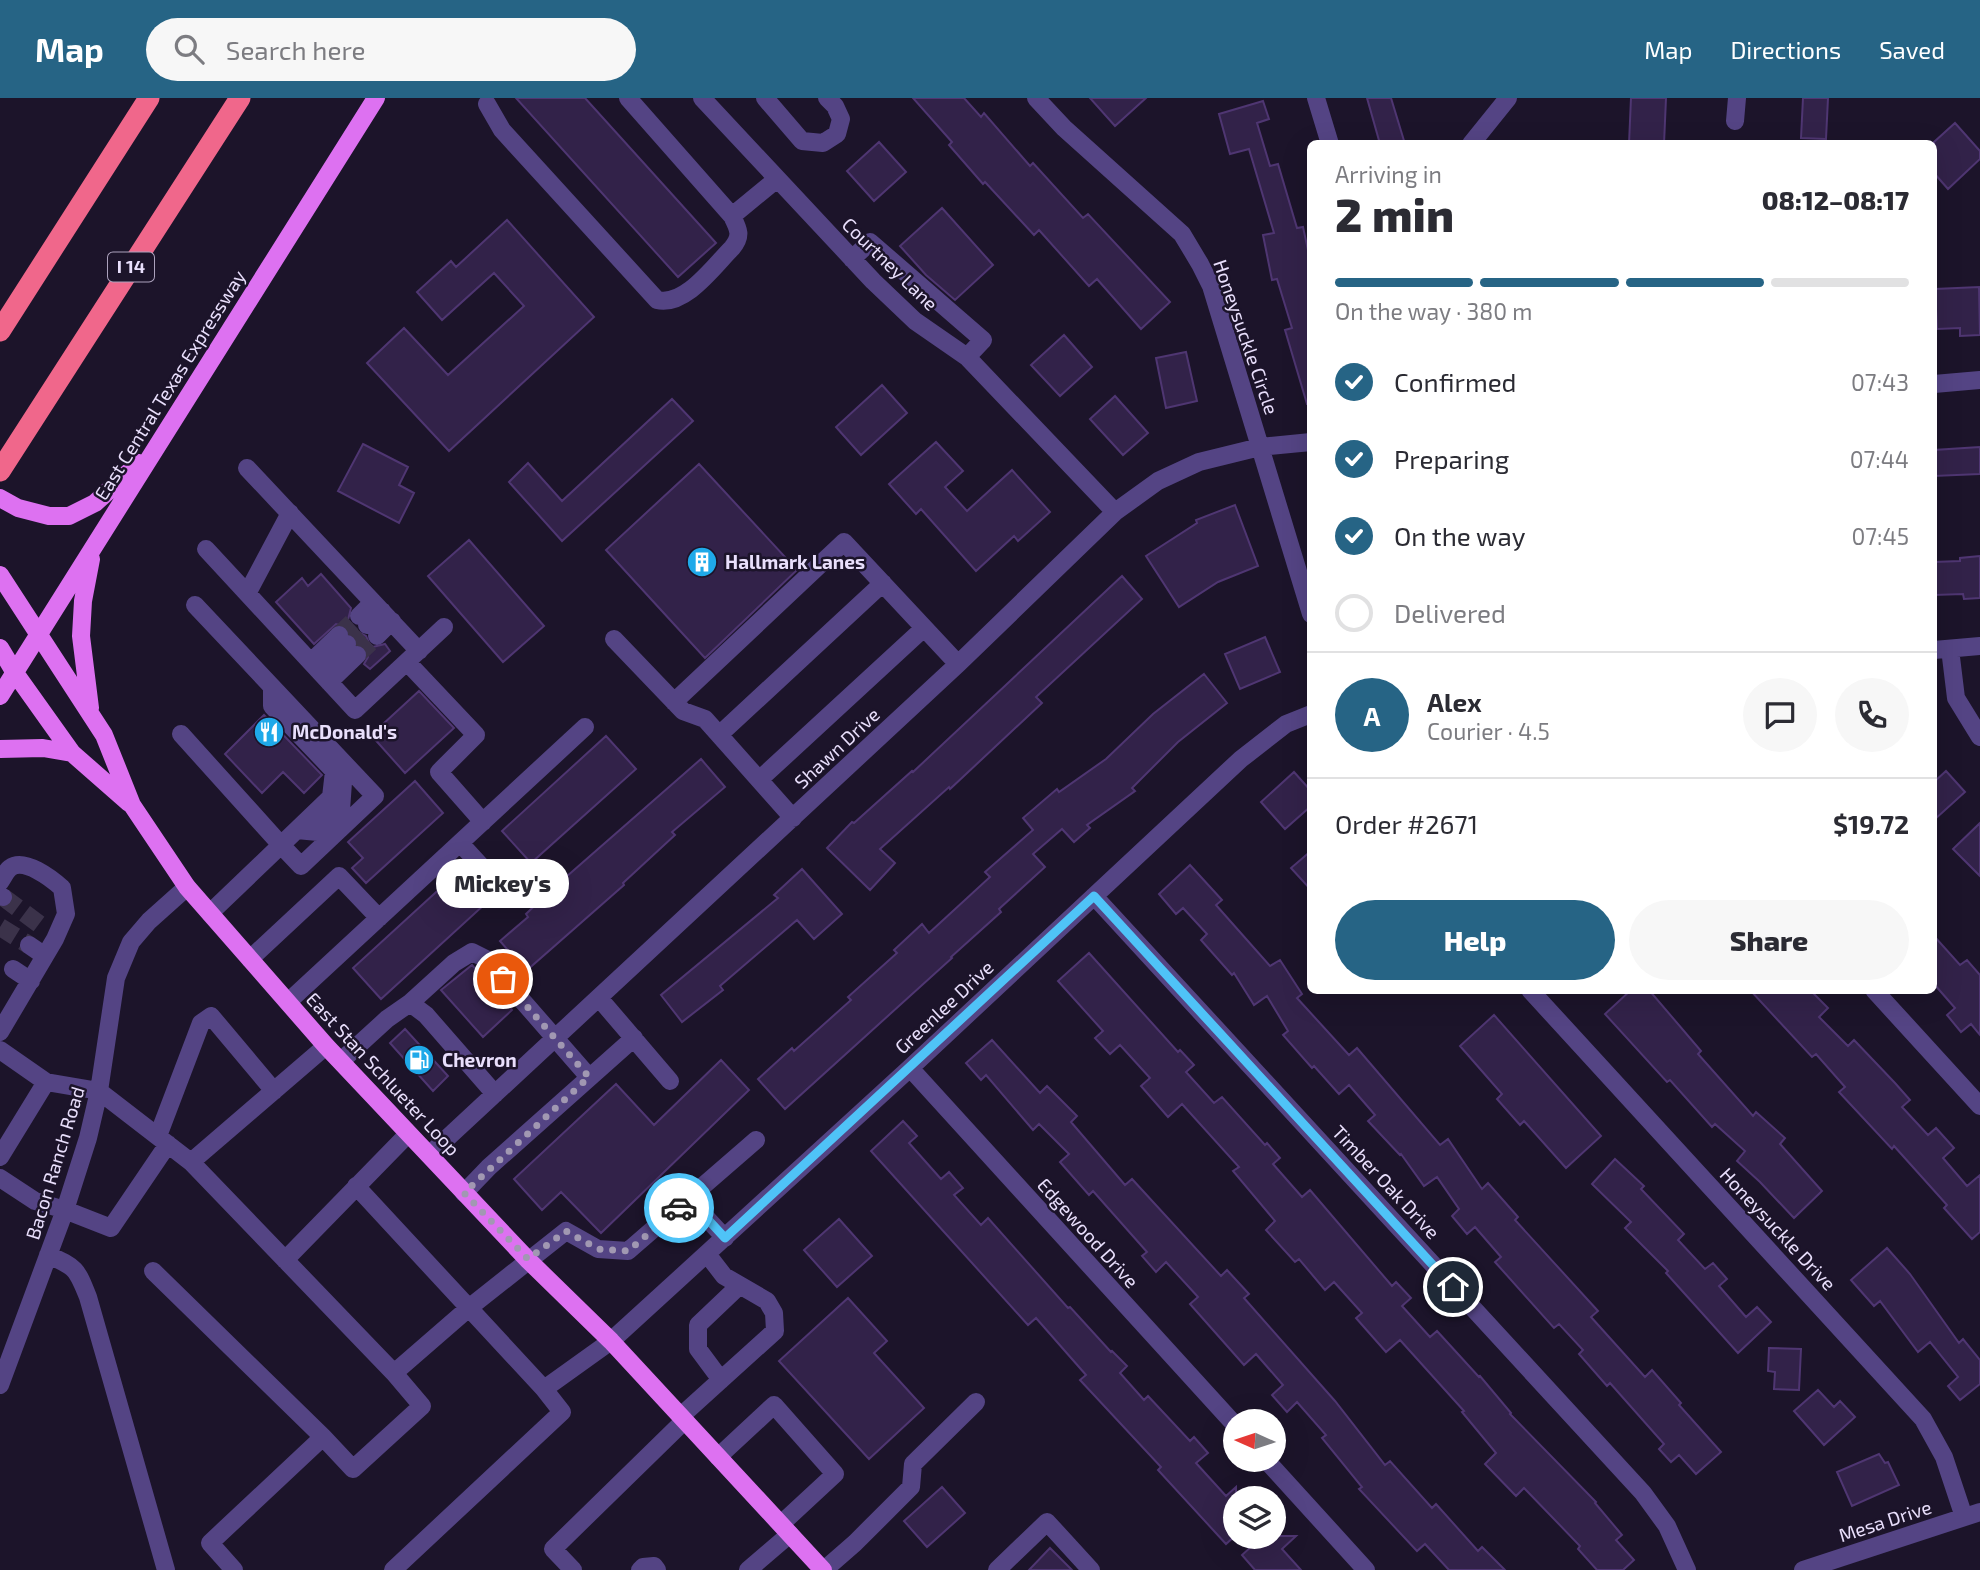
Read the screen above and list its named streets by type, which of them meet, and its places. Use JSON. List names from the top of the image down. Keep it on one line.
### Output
{"streets":{"highway":["I 14"],"main road":["East Central Texas Expressway","East Stan Schlueter Loop"],"street":["Courtney Lane","Honeysuckle Circle","Shawn Drive","Greenlee Drive","Bacon Ranch Road","Timber Oak Drive","Honeysuckle Drive","Edgewood Drive","Mesa Drive"]},"crossings":[["Courtney Lane","Shawn Drive"],["Honeysuckle Circle","Shawn Drive"],["East Central Texas Expressway","East Stan Schlueter Loop"],["Shawn Drive","East Stan Schlueter Loop"],["Greenlee Drive","East Stan Schlueter Loop"],["Greenlee Drive","Timber Oak Drive"],["Greenlee Drive","Edgewood Drive"],["East Stan Schlueter Loop","Bacon Ranch Road"],["Honeysuckle Drive","Mesa Drive"]],"places":{"building":["Hallmark Lanes"],"restaurant":["McDonald's"],"other":["Mickey's"],"fuel station":["Chevron"]},"north":"left","page":{"header":"Map","search":"Search here","nav":["Map","Directions","Saved"],"heading":["2 min","Arriving in","08:12–08:17"],"panel":["Alex","Courier · 4.5","Order #2671","$19.72"],"bar":"On the way · 380 m","list":[["Confirmed","07:43"],["Preparing","07:44"],["On the way","07:45"],"Delivered"],"round":"A","bubble":"Mickey's","buttons":["Help","Share"]}}
